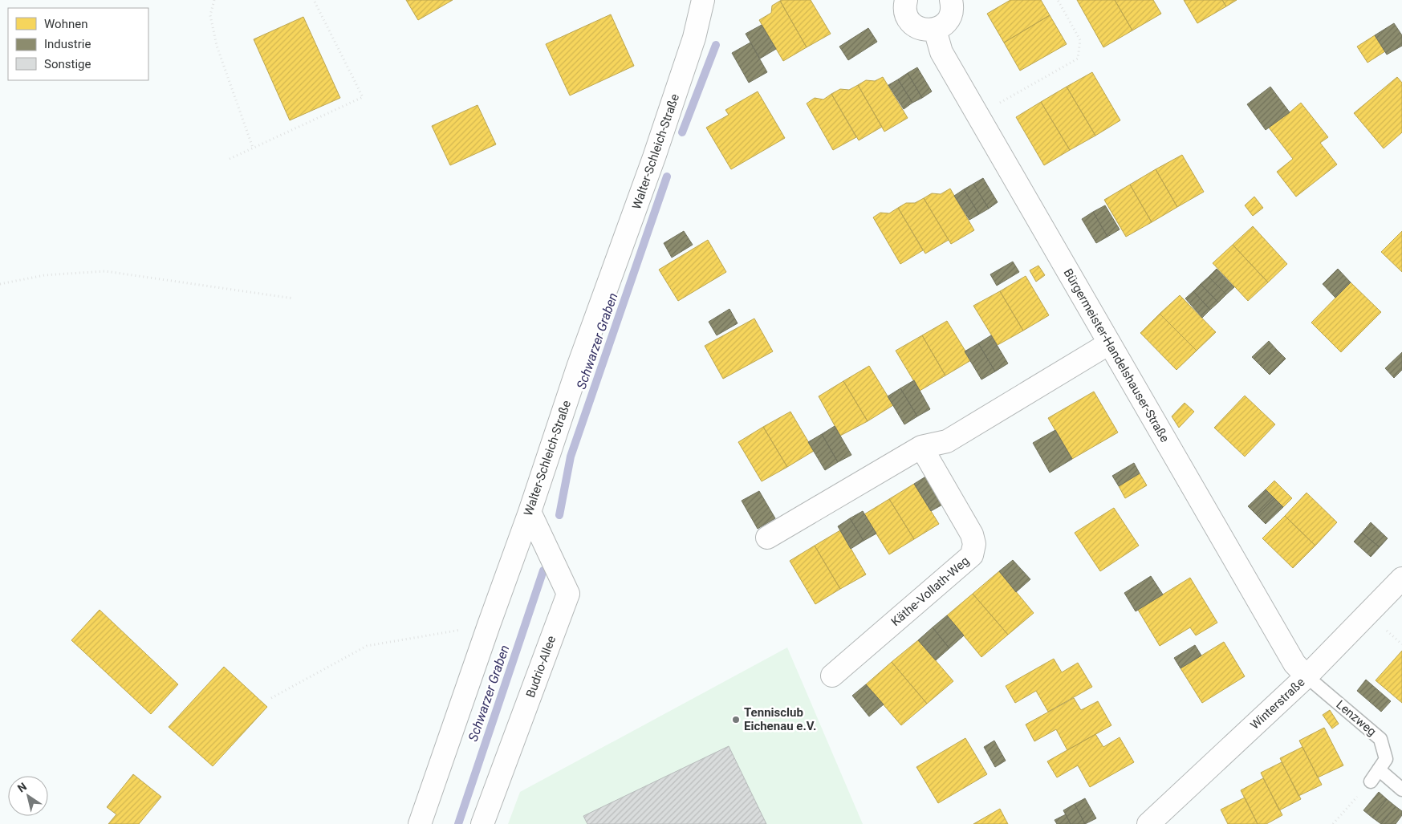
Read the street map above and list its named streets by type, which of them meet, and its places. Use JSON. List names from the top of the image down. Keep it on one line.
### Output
{"streets":{"street":["Walter-Schleich-Straße","Bürgermeister-Handelshauser-Straße","Käthe-Vollath-Weg","Budrio-Allee","Winterstraße"],"lane":["Lenzweg"]},"crossings":[["Walter-Schleich-Straße","Budrio-Allee"],["Bürgermeister-Handelshauser-Straße","Winterstraße"],["Bürgermeister-Handelshauser-Straße","Lenzweg"],["Winterstraße","Lenzweg"]],"water":["Schwarzer Graben"],"places":["Tennisclub Eichenau e.V."],"legend":["Wohnen","Industrie","Sonstige"],"north":"top left"}
